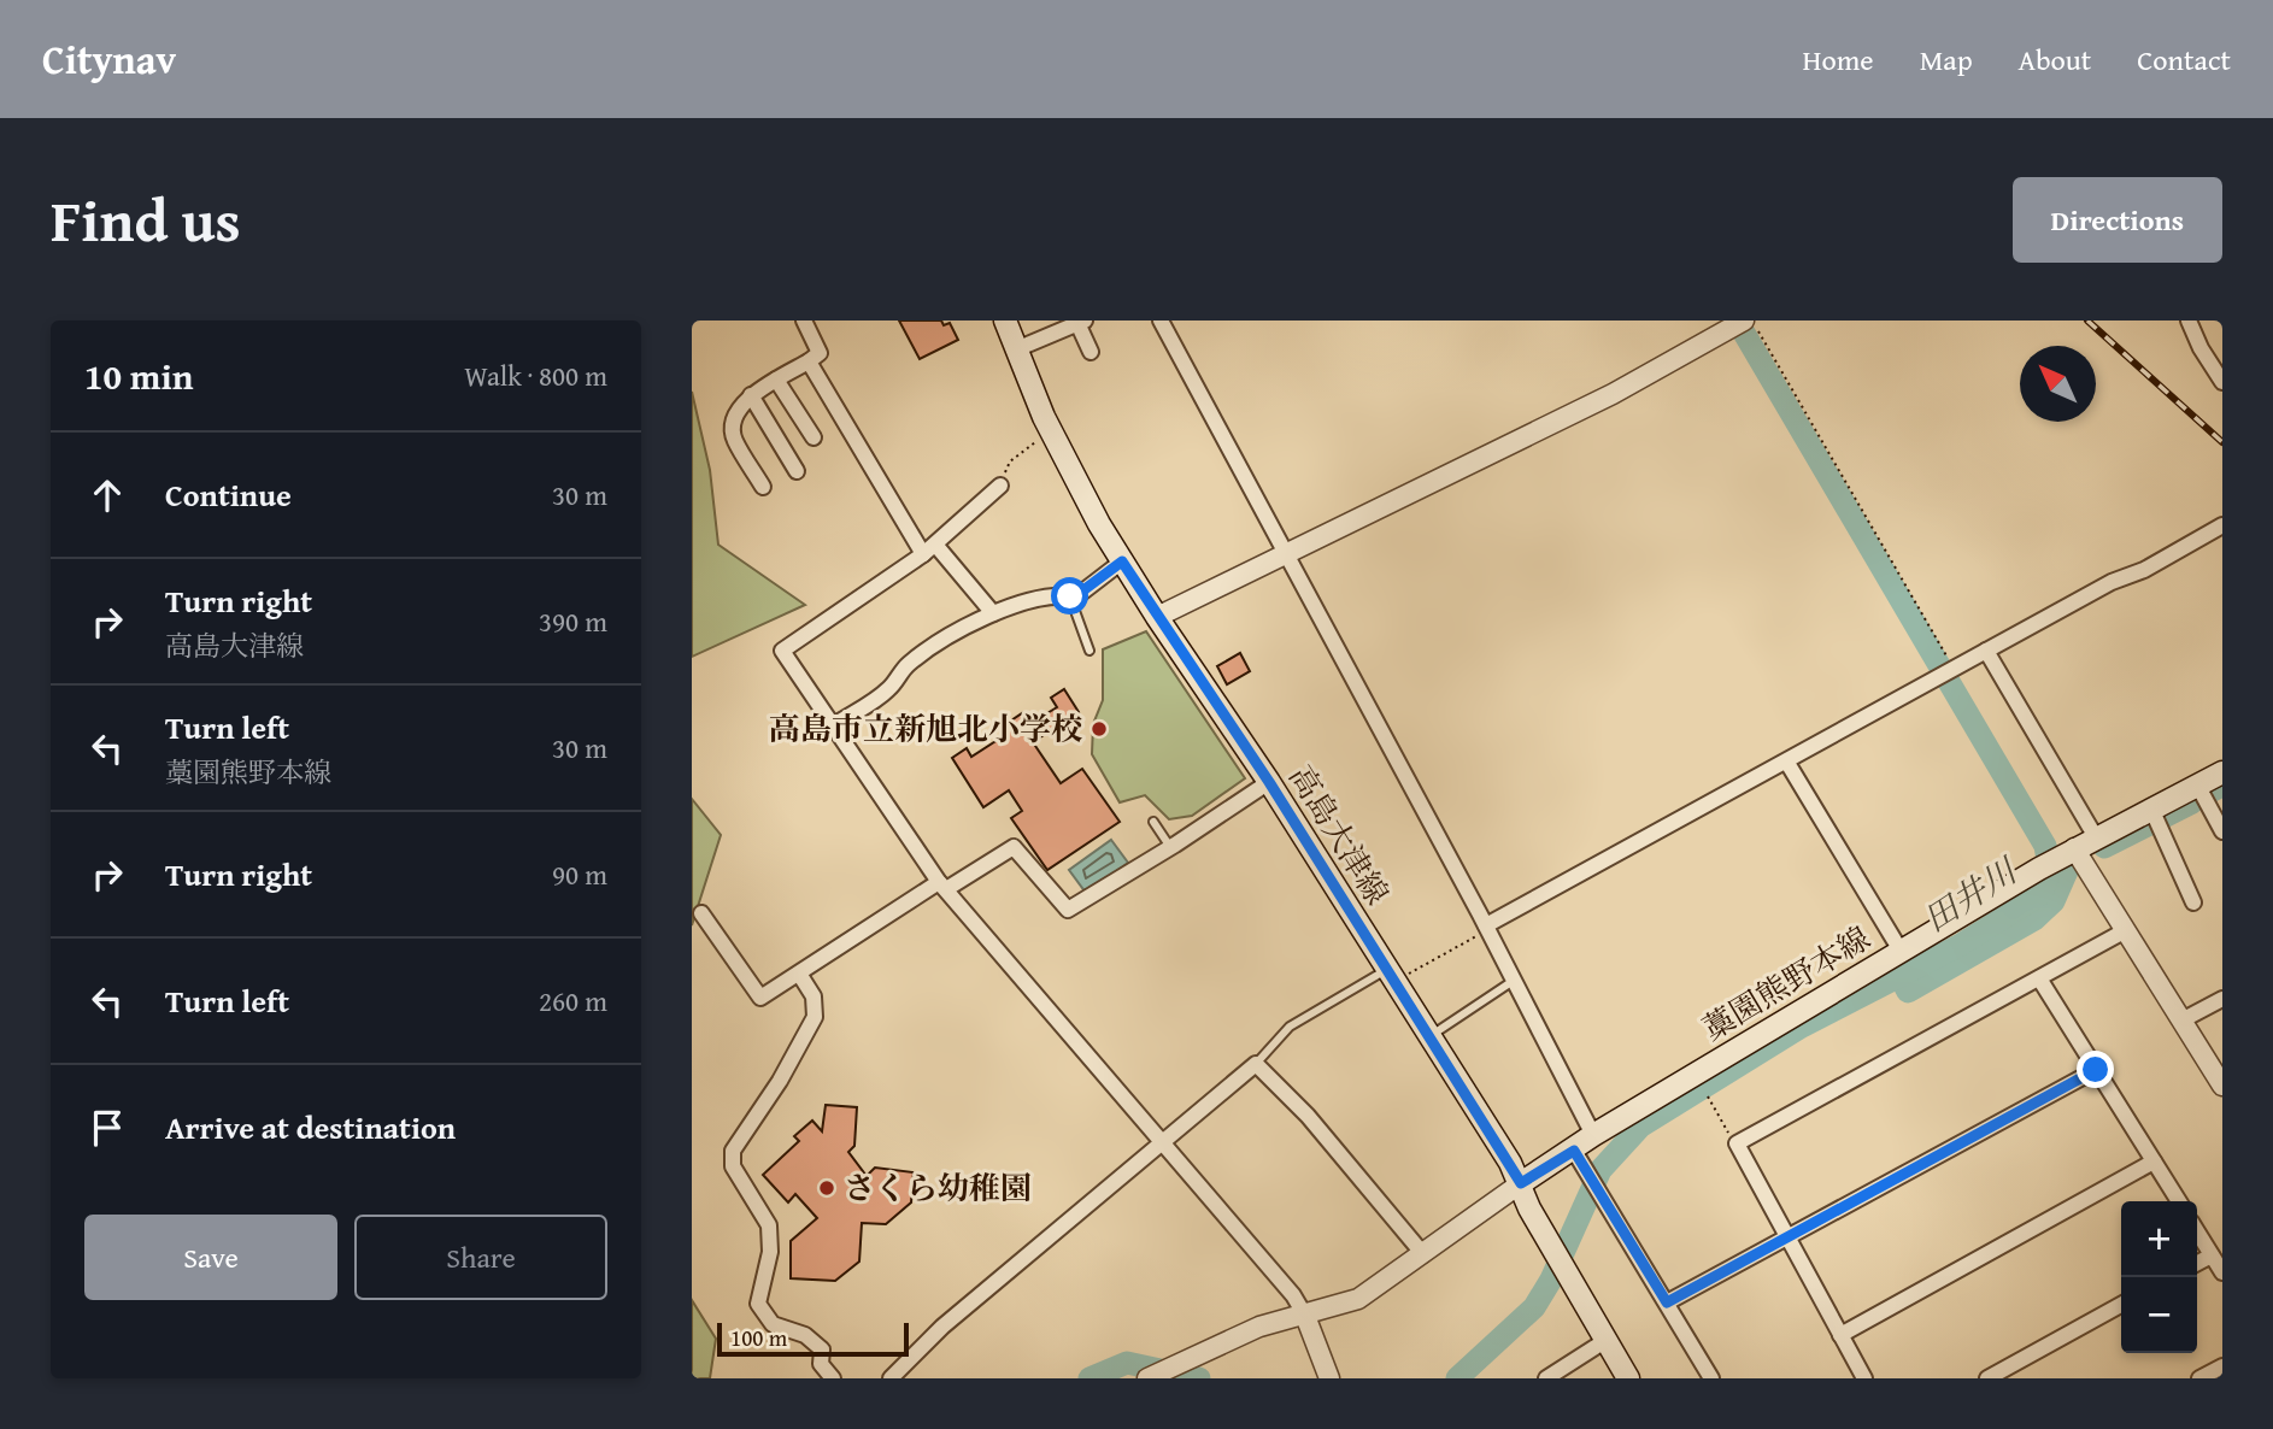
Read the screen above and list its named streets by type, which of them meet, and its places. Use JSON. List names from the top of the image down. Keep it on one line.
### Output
{"streets":{"main road":["高島大津線","藁園熊野本線"]},"crossings":[["高島大津線","藁園熊野本線"]],"water":["田井川"],"places":["高島市立新旭北小学校","さくら幼稚園"],"scale_bar":"100 m","north":"top left","page":{"header":"Citynav","nav":["Home","Map","About","Contact"],"title":"Find us","buttons":["Directions",["Save","Share"]],"heading":["10 min","Walk · 800 m"],"list":[["Continue","30 m"],["Turn right","高島大津線","390 m"],["Turn left","藁園熊野本線","30 m"],["Turn right","90 m"],["Turn left","260 m"],"Arrive at destination"],"map_buttons":["+","−"],"scale":"100 m"}}
